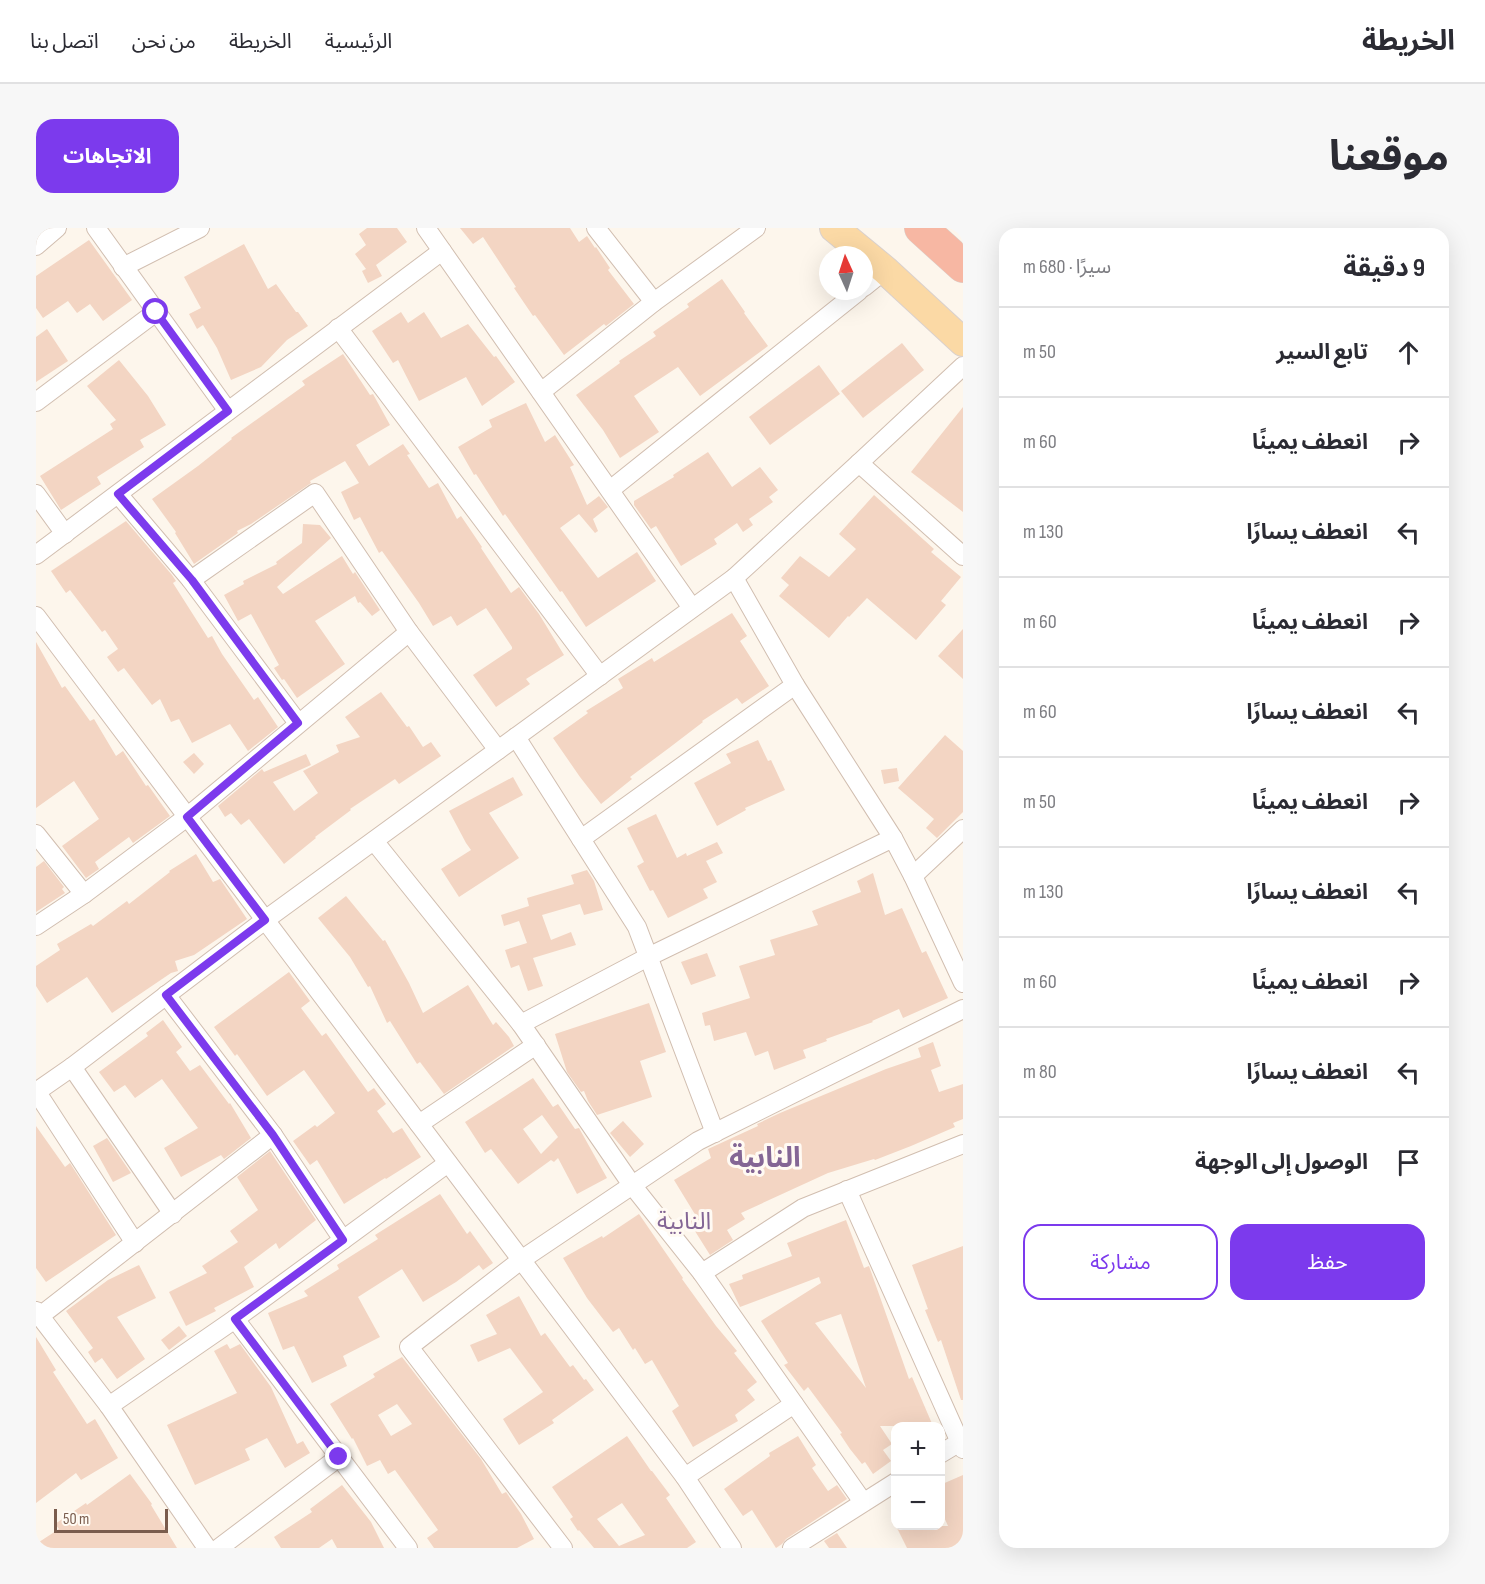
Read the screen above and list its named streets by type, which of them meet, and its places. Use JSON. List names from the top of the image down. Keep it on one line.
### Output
{"districts":["النابية","النابية"],"scale_bar":"50 m","north":"top","page":{"header":"الخريطة","nav":["الرئيسية","الخريطة","من نحن","اتصل بنا"],"title":"موقعنا","buttons":["الاتجاهات",["حفظ","مشاركة"]],"heading":["9 دقيقة","سيرًا · 680 m"],"list":[["تابع السير","50 m"],["انعطف يمينًا","60 m"],["انعطف يسارًا","130 m"],["انعطف يمينًا","60 m"],["انعطف يسارًا","60 m"],["انعطف يمينًا","50 m"],["انعطف يسارًا","130 m"],["انعطف يمينًا","60 m"],["انعطف يسارًا","80 m"],"الوصول إلى الوجهة"],"map_buttons":["+","−"],"scale":"50 m"}}
